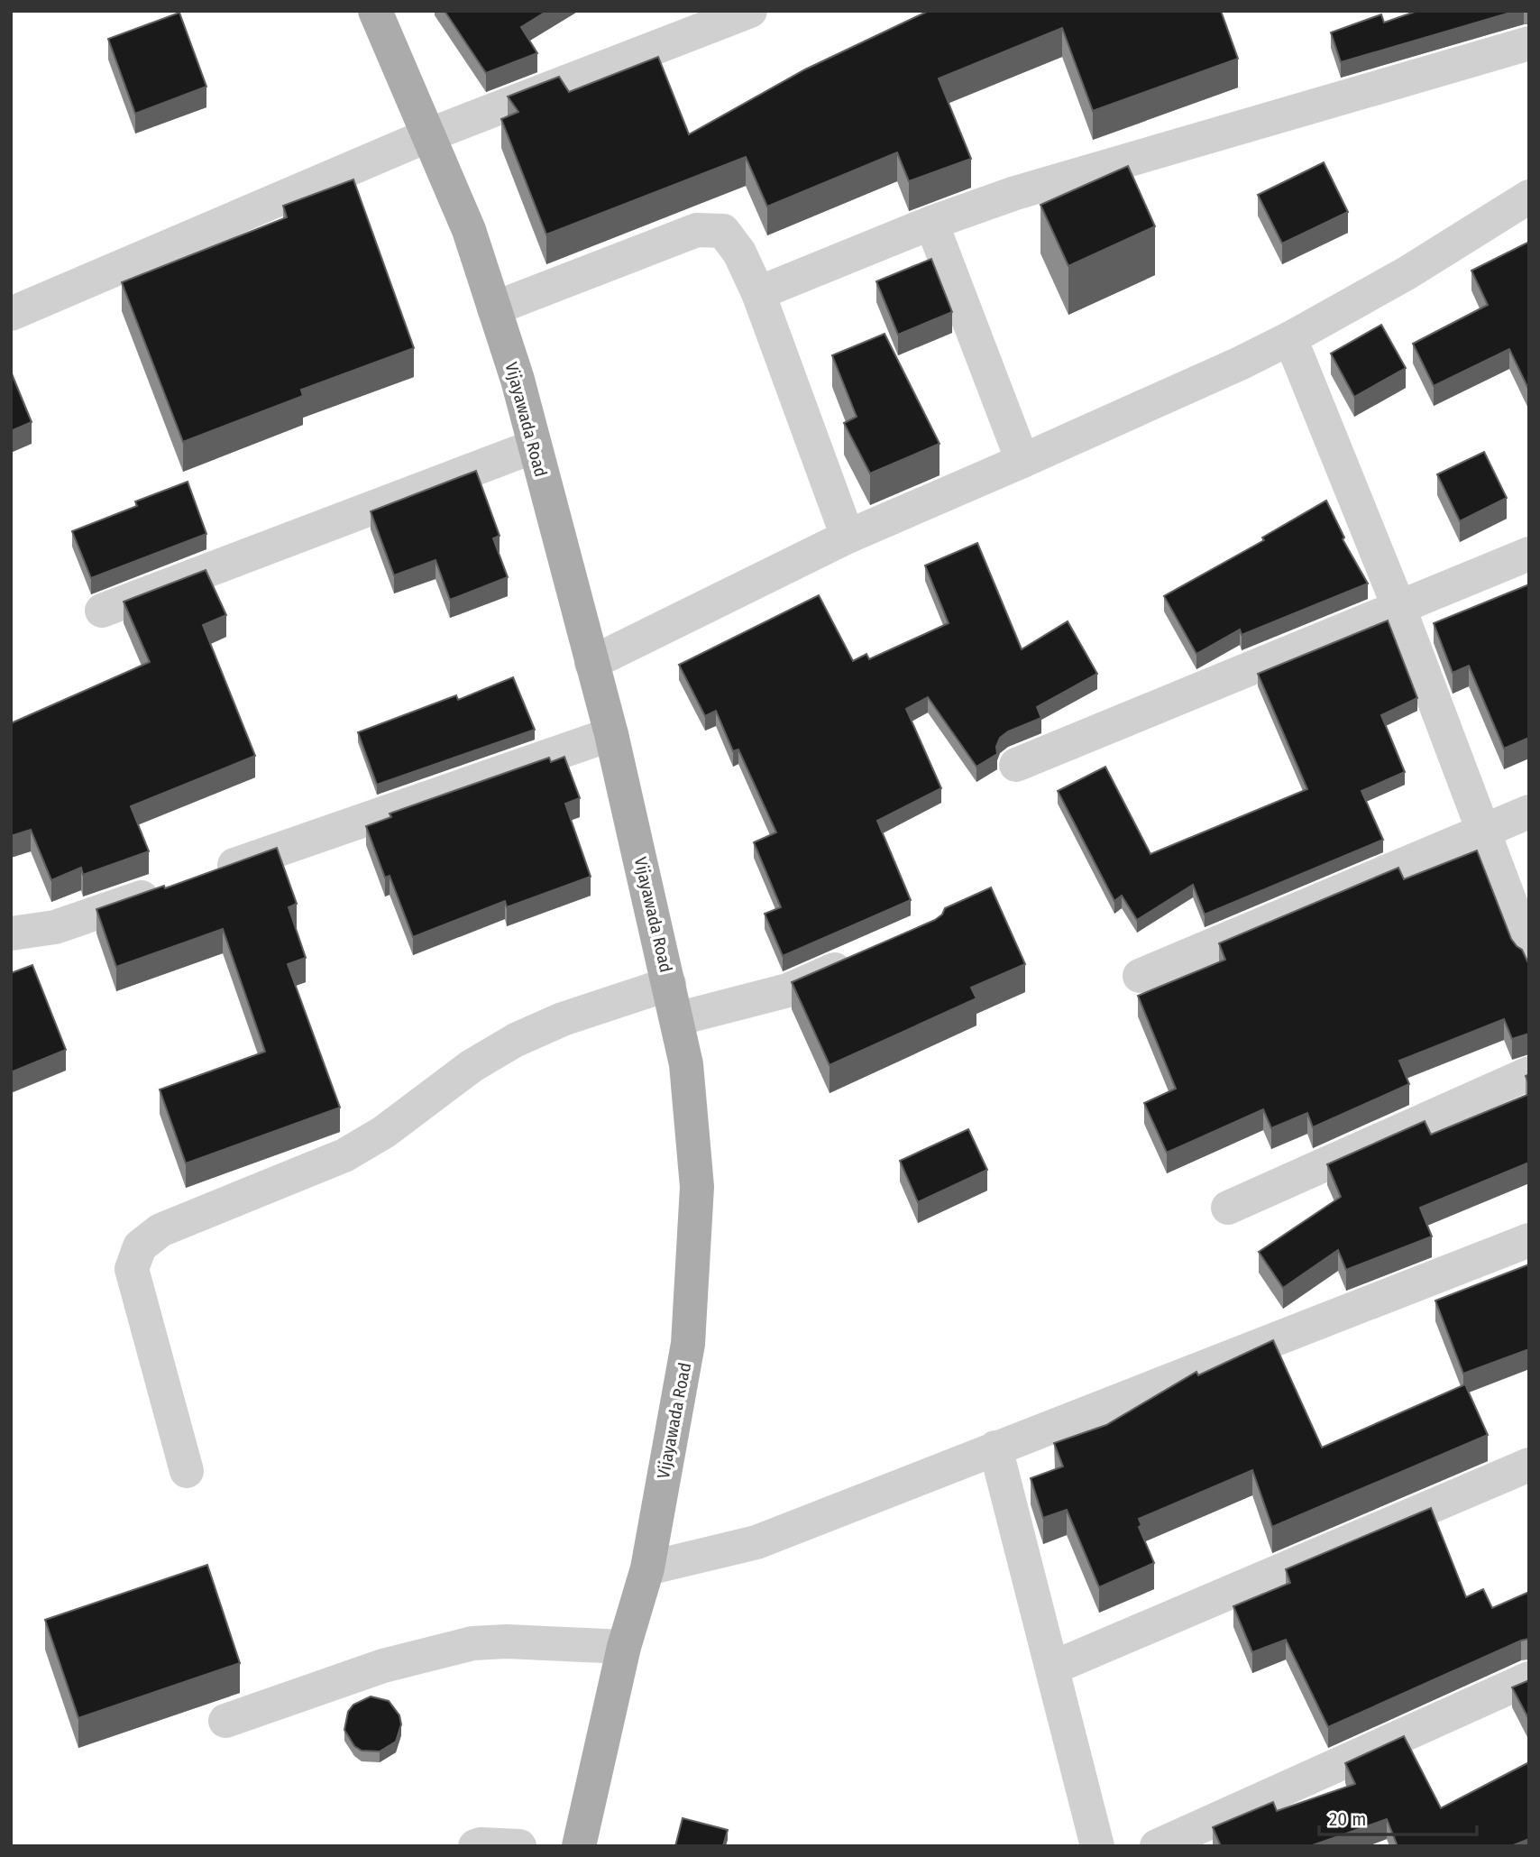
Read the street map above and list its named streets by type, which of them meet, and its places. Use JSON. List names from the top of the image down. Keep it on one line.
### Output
{"streets":{"main road":["Vijayawada Road"]},"scale_bar":"20 m"}
